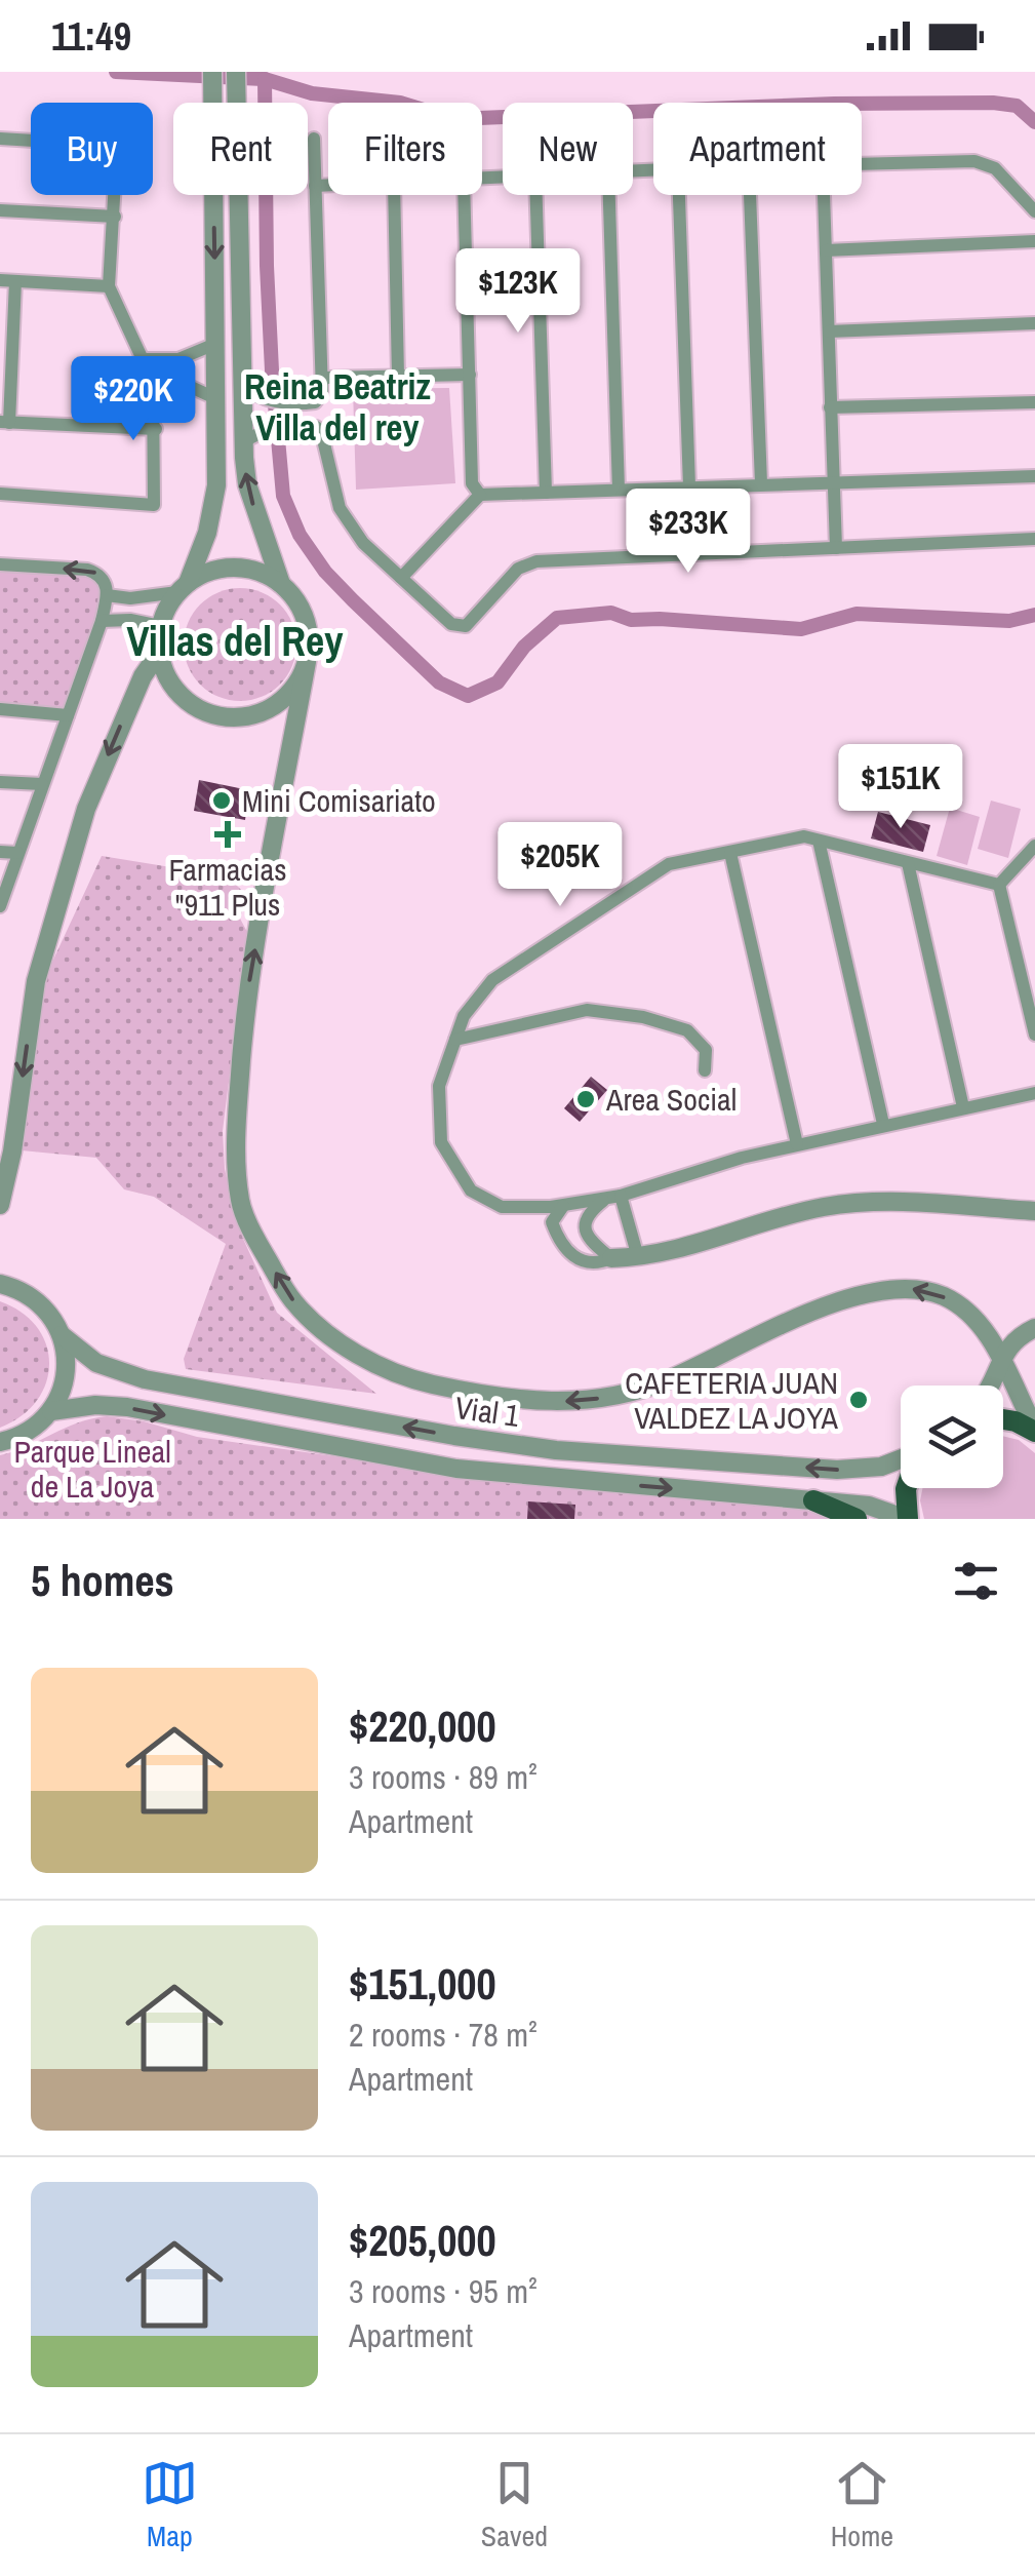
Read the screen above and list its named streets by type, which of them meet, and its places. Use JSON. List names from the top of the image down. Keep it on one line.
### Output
{"streets":{"street":["Vial 1"]},"districts":["Reina Beatriz Villa del rey","Villas del Rey"],"parks":["Parque Lineal de La Joya"],"places":{"other":["Mini Comisariato","Area Social","CAFETERIA JUAN VALDEZ LA JOYA"],"health":["Farmacias \"911 Plus"]},"page":{"status":"11:49","chip":["Buy","Rent","Filters","New","Apartment"],"price":["$123K","$220K","$233K","$151K","$205K"],"heading":"5 homes","list":[{"name":"$220,000","note":"3 rooms · 89 m² · Apartment"},{"name":"$151,000","note":"2 rooms · 78 m² · Apartment"},{"name":"$205,000","note":"3 rooms · 95 m² · Apartment"}],"tabs":["Map","Saved","Home"]}}
